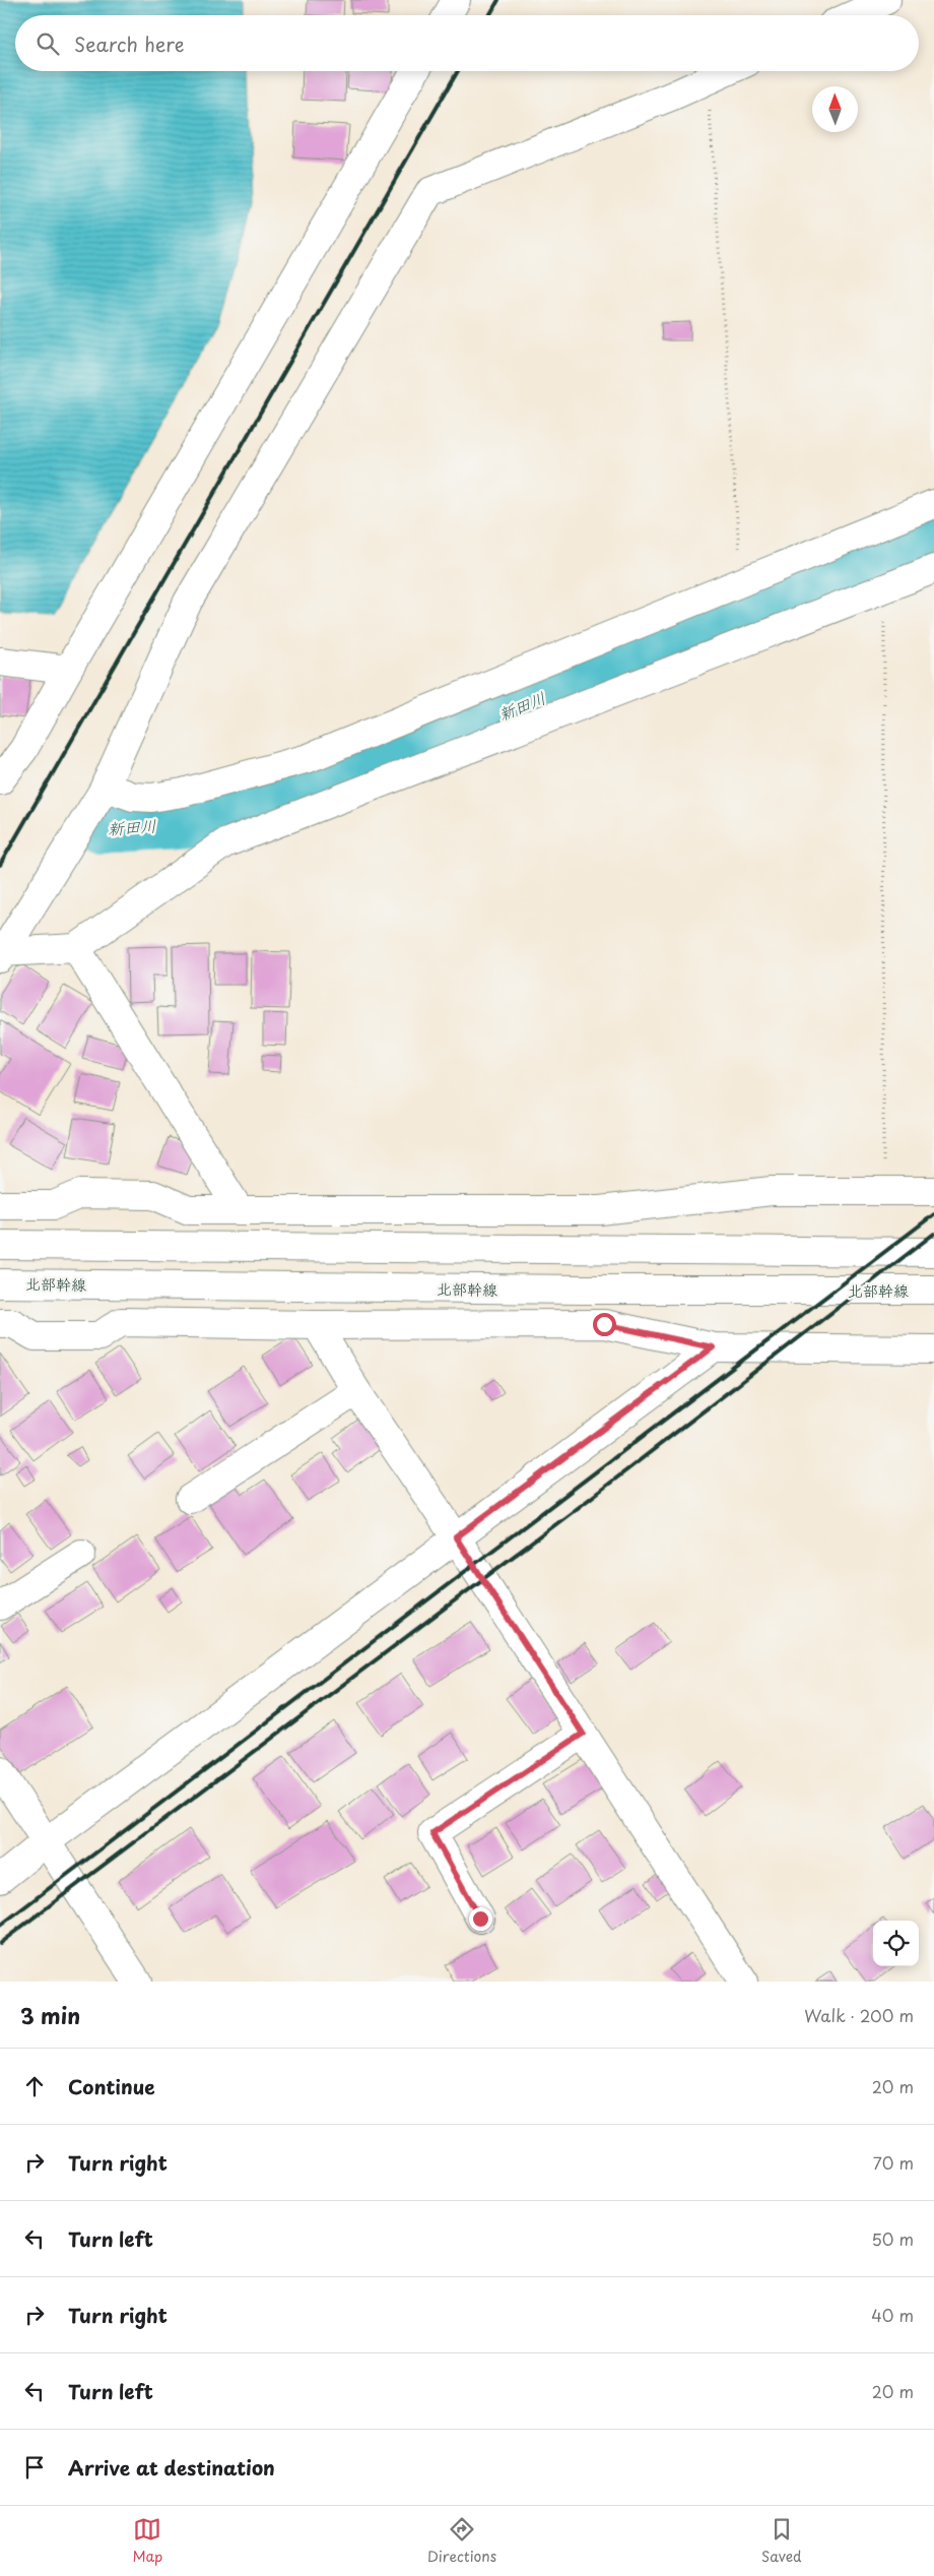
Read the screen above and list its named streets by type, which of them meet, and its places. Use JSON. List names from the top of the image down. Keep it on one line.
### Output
{"streets":{"street":["北部幹線"]},"water":["新田川"],"north":"top","page":{"search":"Search here","heading":["3 min","Walk · 200 m"],"list":[["Continue","20 m"],["Turn right","70 m"],["Turn left","50 m"],["Turn right","40 m"],["Turn left","20 m"],"Arrive at destination"],"nav":["Map","Directions","Saved"]}}
